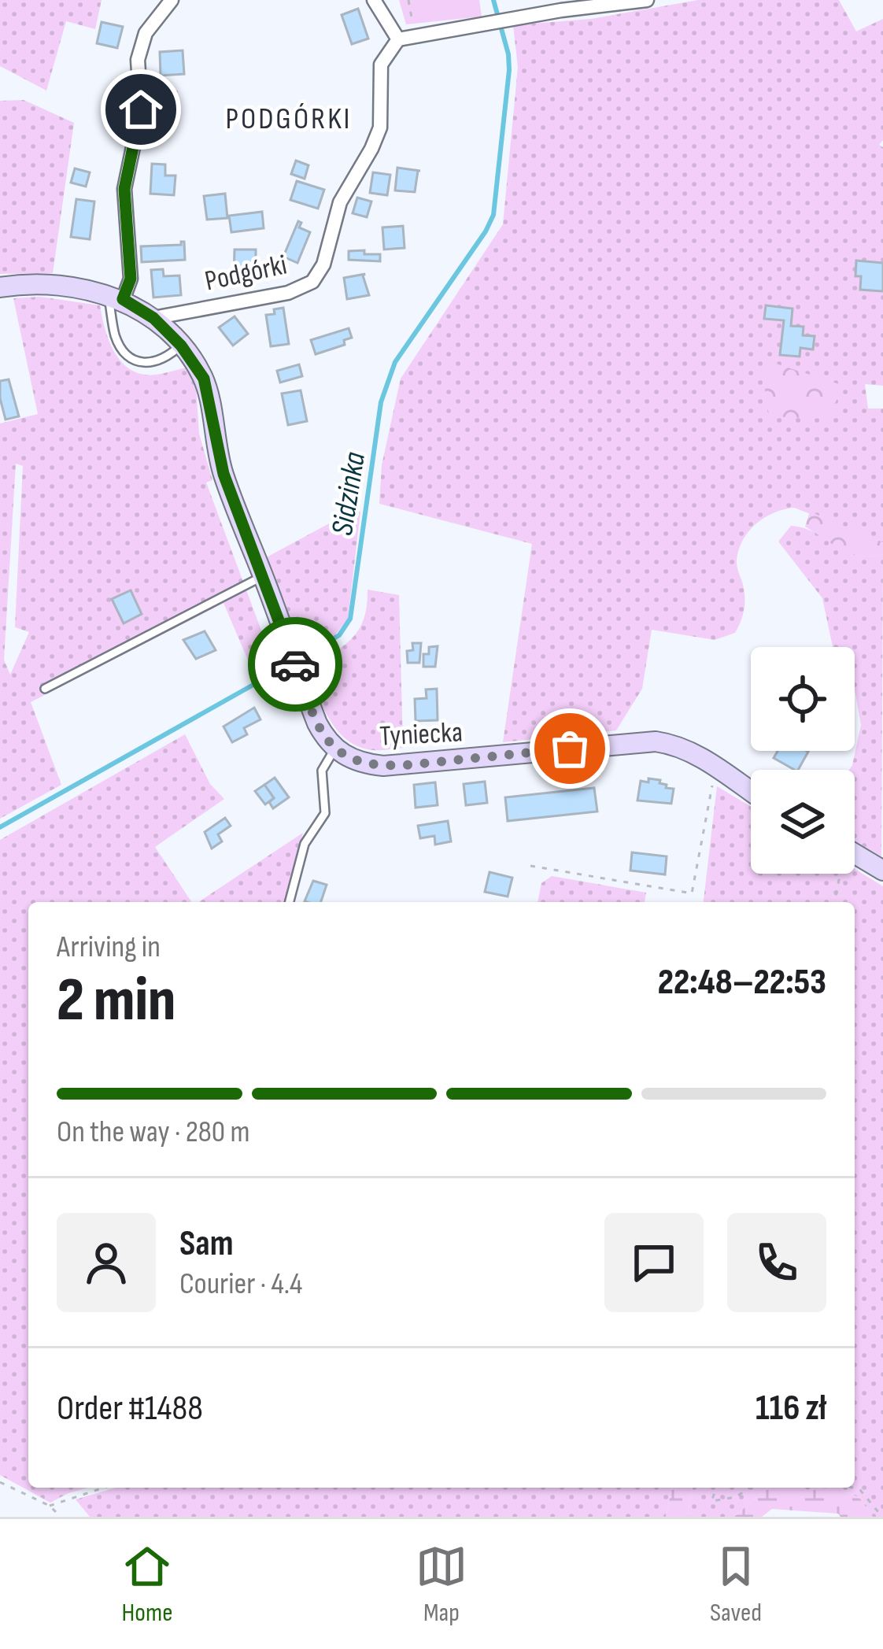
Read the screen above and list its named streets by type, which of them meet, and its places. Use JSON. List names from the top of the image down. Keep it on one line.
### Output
{"streets":{"street":["Podgórki","Tyniecka"]},"districts":["PODGÓRKI"],"water":["Sidzinka"],"page":{"heading":["2 min","Arriving in","22:48–22:53"],"panel":["Sam","Courier · 4.4","Order #1488","116 zł"],"bar":"On the way · 280 m","tabs":["Home","Map","Saved"]}}
